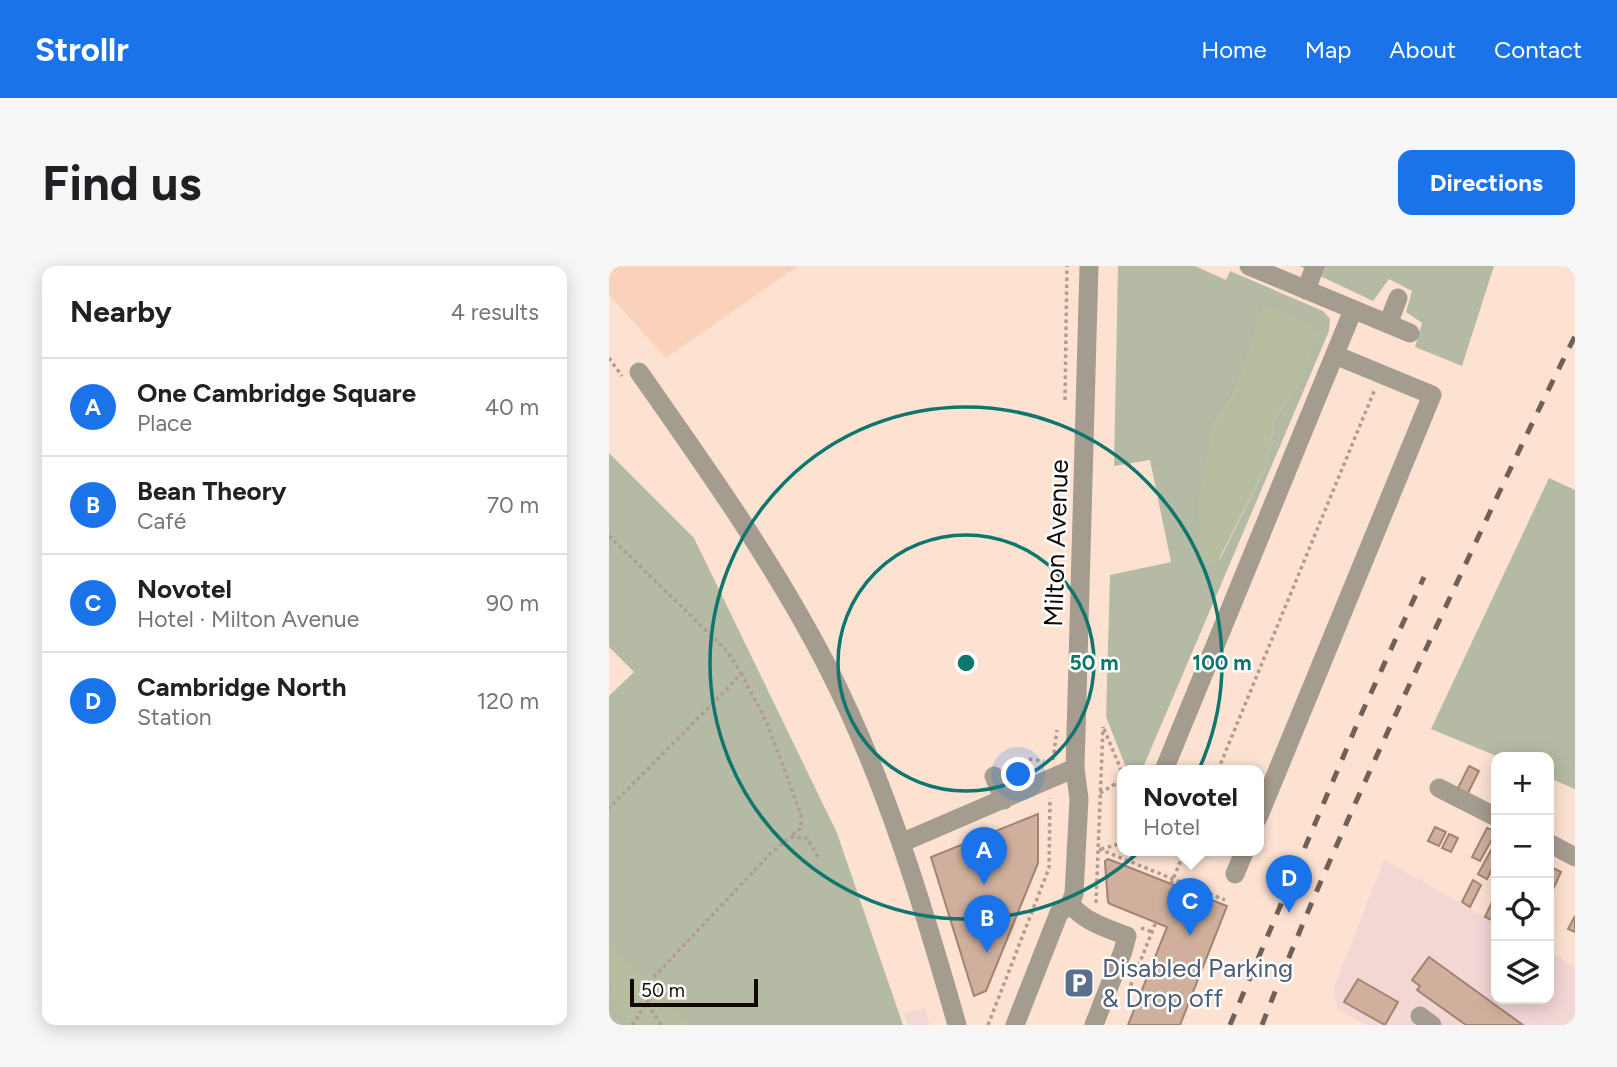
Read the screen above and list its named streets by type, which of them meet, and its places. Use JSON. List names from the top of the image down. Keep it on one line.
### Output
{"streets":{"street":["Milton Avenue"]},"places":{"parking":["Disabled Parking & Drop off"]},"scale_bar":"50 m","page":{"header":"Strollr","nav":["Home","Map","About","Contact"],"buttons":"Directions","title":"Find us","heading":["Nearby","4 results"],"list":[{"mark":"A","name":"One Cambridge Square","note":"Place","value":"40 m"},{"mark":"B","name":"Bean Theory","note":"Café","value":"70 m"},{"mark":"C","name":"Novotel","note":"Hotel · Milton Avenue","value":"90 m"},{"mark":"D","name":"Cambridge North","note":"Station","value":"120 m"}],"map_buttons":["+","−"],"popup":["Novotel","Hotel"],"pins":["A","D","C","B"],"scale":"50 m"},"rings":["50 m","100 m"]}
